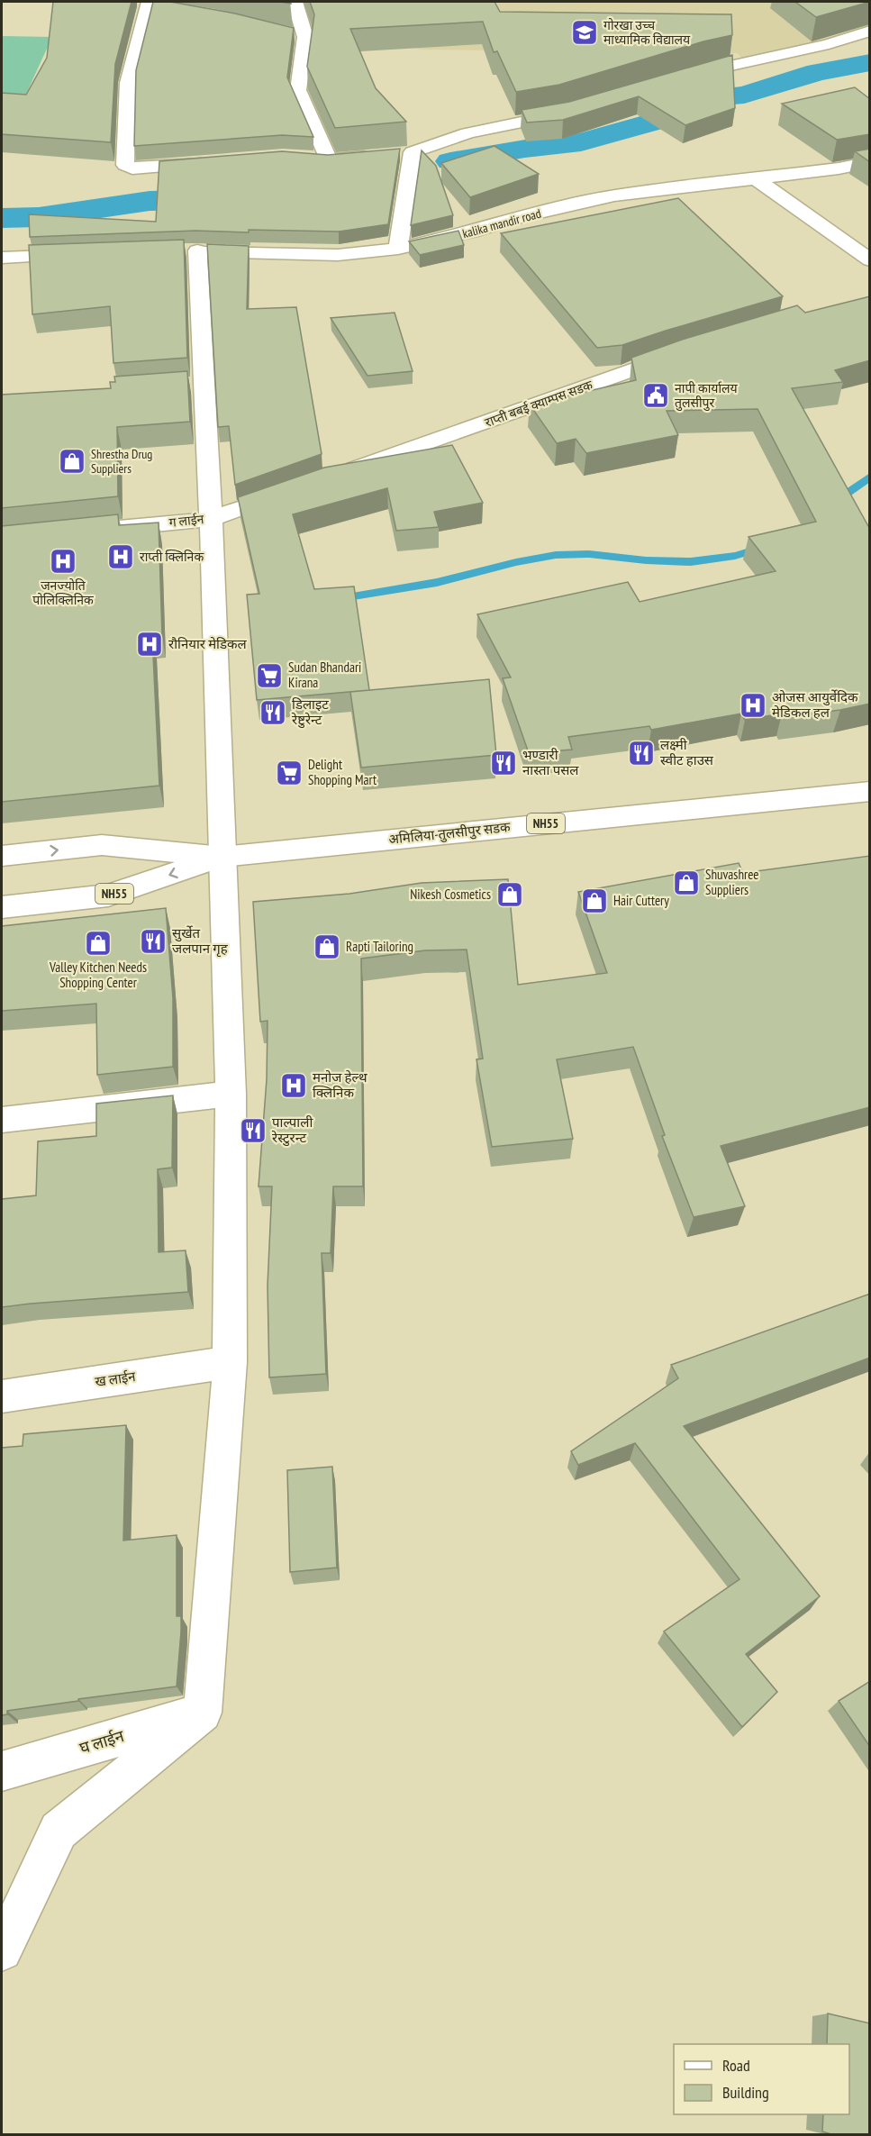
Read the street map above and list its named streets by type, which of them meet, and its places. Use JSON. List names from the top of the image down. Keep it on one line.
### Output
{"streets":{"street":["kalika mandir road","राप्ती बबई क्याम्पस सडक","ग लाईन","NH55","अमिलिया-तुलसीपुर सडक","ख लाईन","घ लाईन"]},"crossings":[["kalika mandir road","ग लाईन"],["NH55","अमिलिया-तुलसीपुर सडक"]],"places":{"school or university":["गोरखा उच्च माध्यामिक विद्यालय"],"public building":["नापी कार्यालय तुलसीपुर"],"shop":["Shrestha Drug Suppliers","Shuvashree Suppliers","Nikesh Cosmetics","Hair Cuttery","Valley Kitchen Needs Shopping Center","Rapti Tailoring"],"hospital":["राप्ती क्लिनिक","जनज्योति पोलिक्लिनिक","रौनियार मेडिकल","ओजस आयुर्वेदिक मेडिकल हल","मनोज हेल्थ क्लिनिक"],"supermarket":["Sudan Bhandari Kirana","Delight Shopping Mart"],"restaurant":["डिलाइट रेष्टुरेन्ट","लक्ष्मी स्वीट हाउस","भण्डारी नास्ता पसल","सुर्खेत जलपान गृह","पाल्पाली रेस्टुरन्ट"]},"legend":["Road","Building"]}
